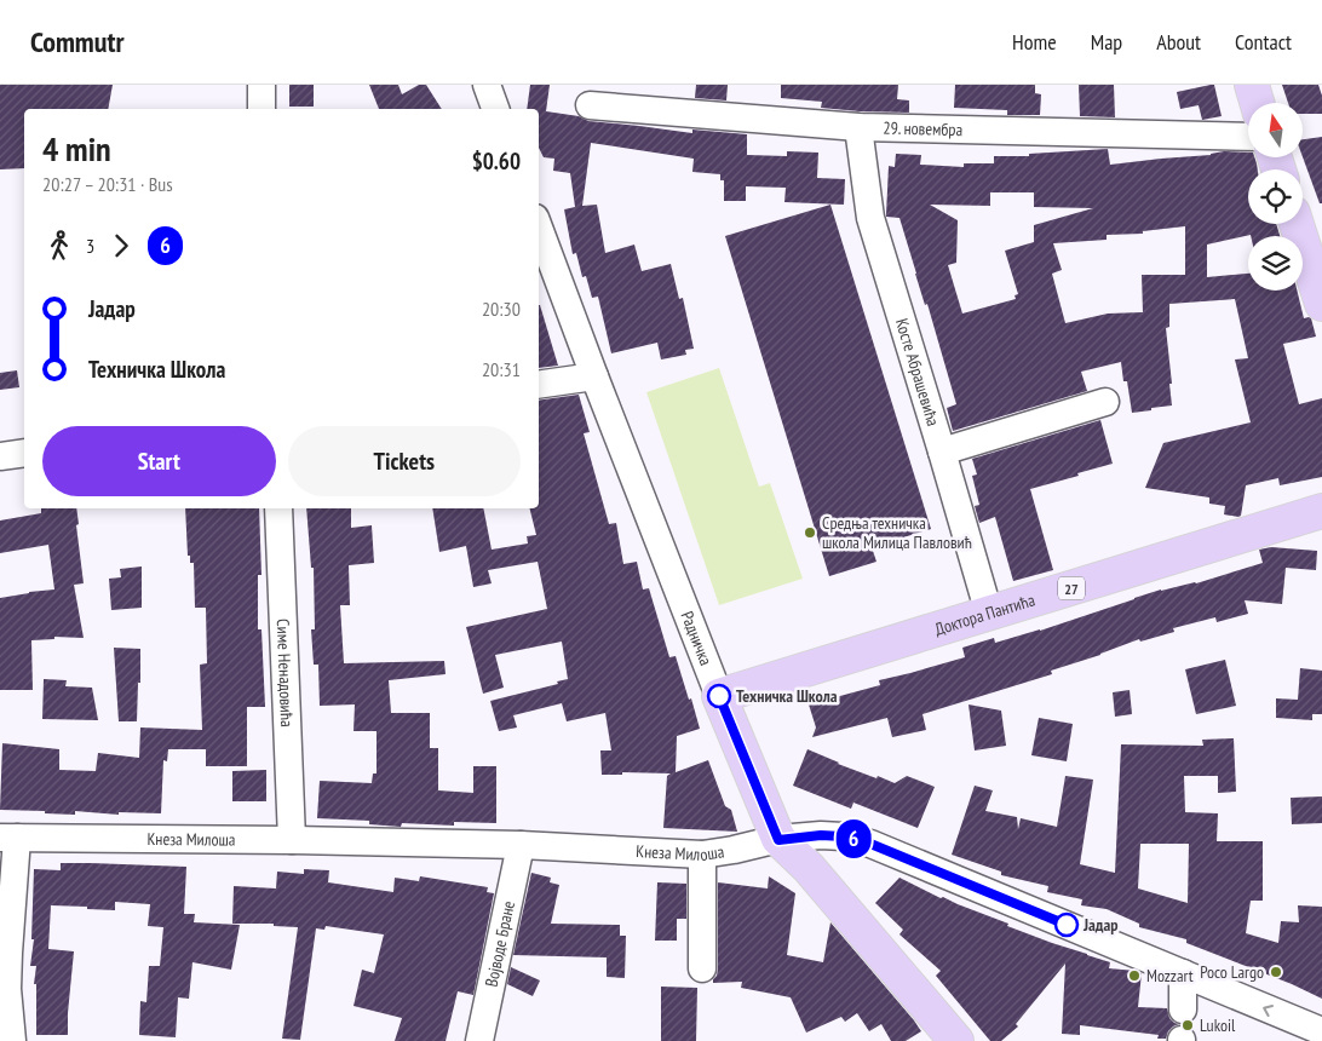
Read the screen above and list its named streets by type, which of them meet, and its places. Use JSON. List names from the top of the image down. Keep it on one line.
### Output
{"streets":{"main road":["27","Доктора Пантића","Радничка"],"street":["29. новембра","Косте Абрашевића","Симе Ненадовића","Кнеза Милоша","Војводе Бране"]},"crossings":[["29. новембра","Косте Абрашевића"],["Косте Абрашевића","Доктора Пантића"],["Доктора Пантића","Радничка"],["Радничка","Кнеза Милоша"],["Симе Ненадовића","Кнеза Милоша"],["Кнеза Милоша","Војводе Бране"]],"places":["Средња техничка школа Милица Павловић","Техничка Школа","Јадар","Poco Largo","Mozzart","Lukoil"],"lines":["bus line 6"],"north":"top","page":{"header":"Commutr","nav":["Home","Map","About","Contact"],"on_map":"6","heading":["4 min","20:27 – 20:31 · Bus","$0.60"],"legs":["3","6"],"list":[{"name":"Јадар","value":"20:30"},{"name":"Техничка Школа","value":"20:31"}],"buttons":["Start","Tickets"]}}
